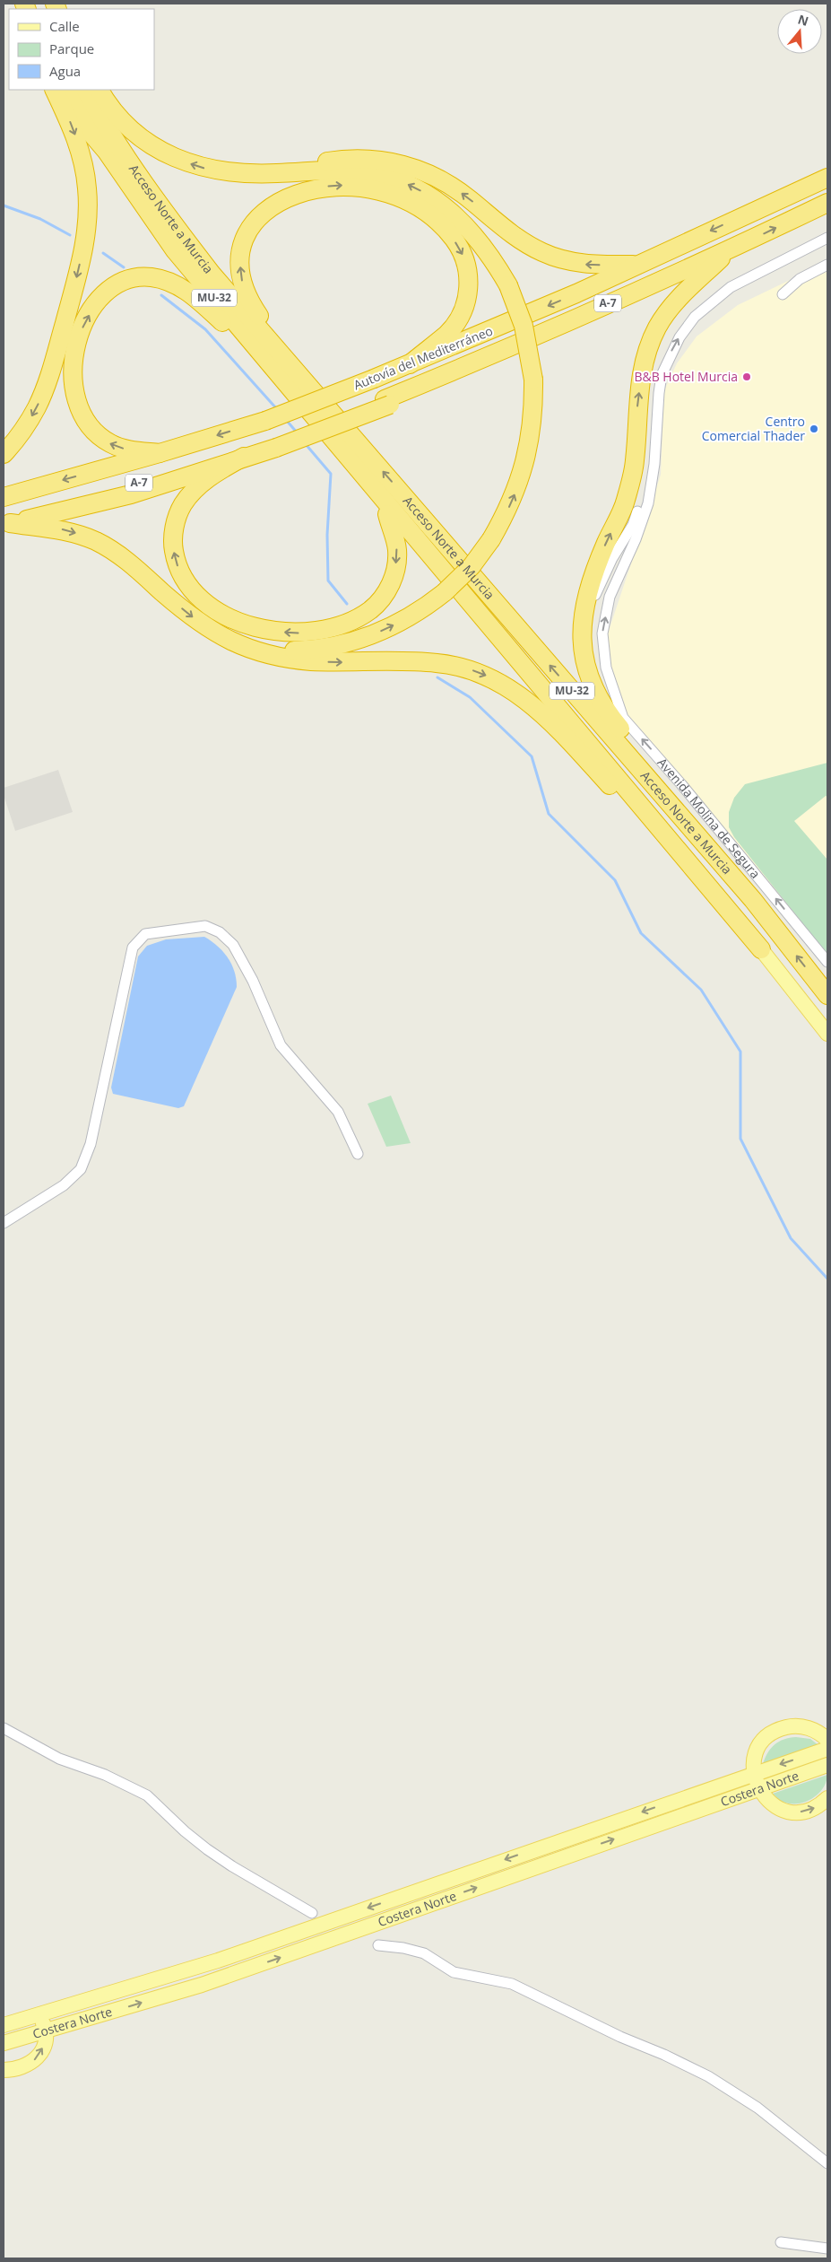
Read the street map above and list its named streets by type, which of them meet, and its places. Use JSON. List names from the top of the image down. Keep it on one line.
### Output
{"streets":{"highway":["Acceso Norte a Murcia","MU-32","A-7","Autovía del Mediterráneo"],"main road":["Costera Norte"],"street":["Avenida Molina de Segura"]},"one_way":["Avenida Molina de Segura"],"places":["B&B Hotel Murcia","Centro Comercial Thader"],"legend":["Calle","Parque","Agua"],"north":"top"}
